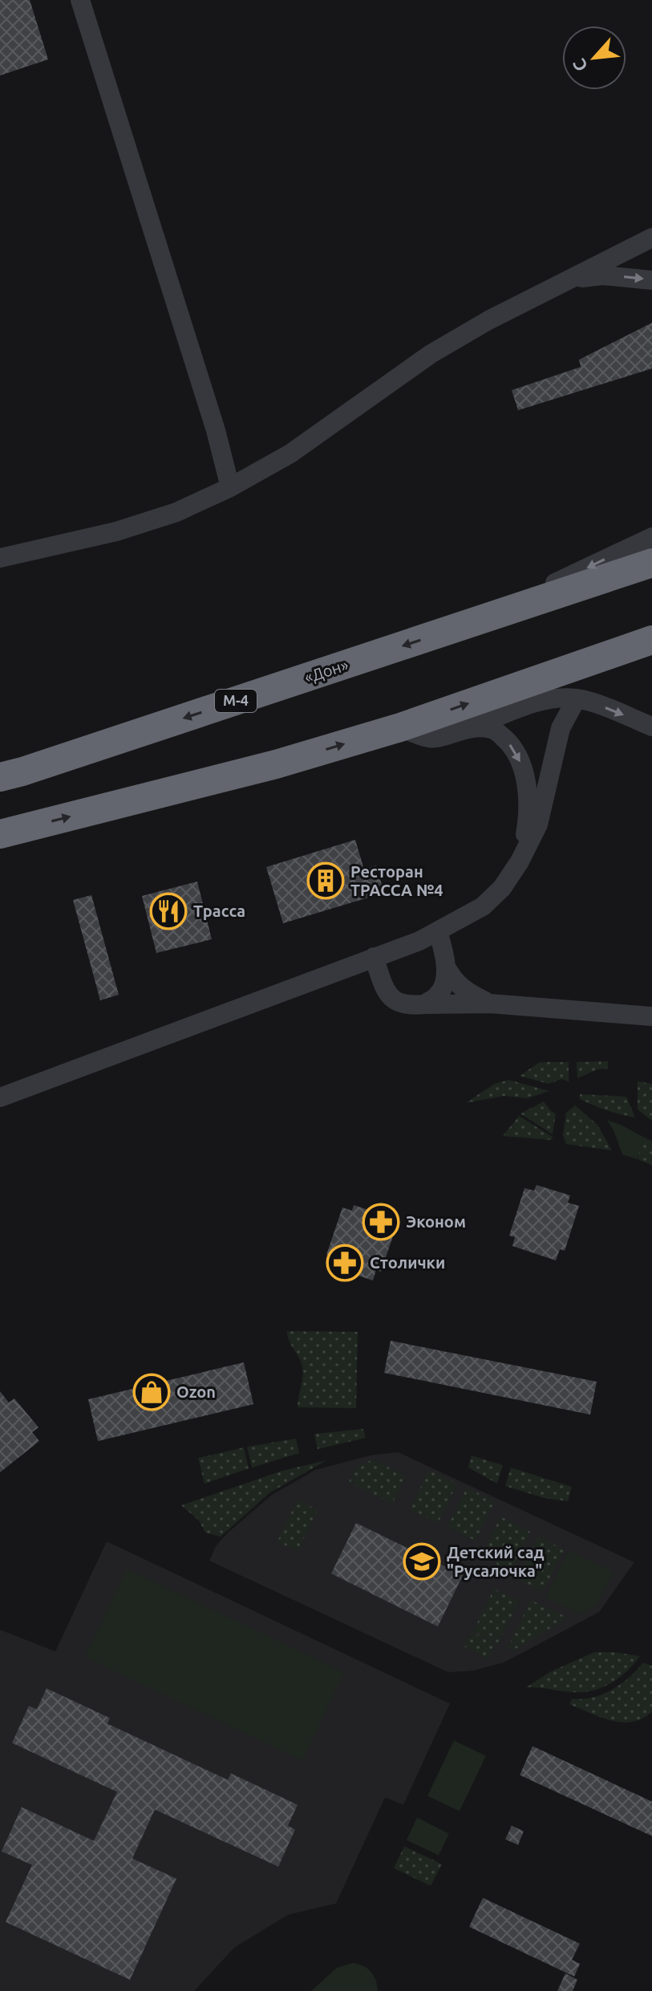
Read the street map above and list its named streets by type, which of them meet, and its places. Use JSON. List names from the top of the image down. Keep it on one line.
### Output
{"streets":{"highway":["«Дон»","М-4"]},"places":{"building":["Ресторан ТРАССА №4"],"restaurant":["Трасса"],"pharmacy":["Эконом","Столички"],"shop":["Ozon"],"school or university":["Детский сад \"Русалочка\""]},"north":"bottom left"}
